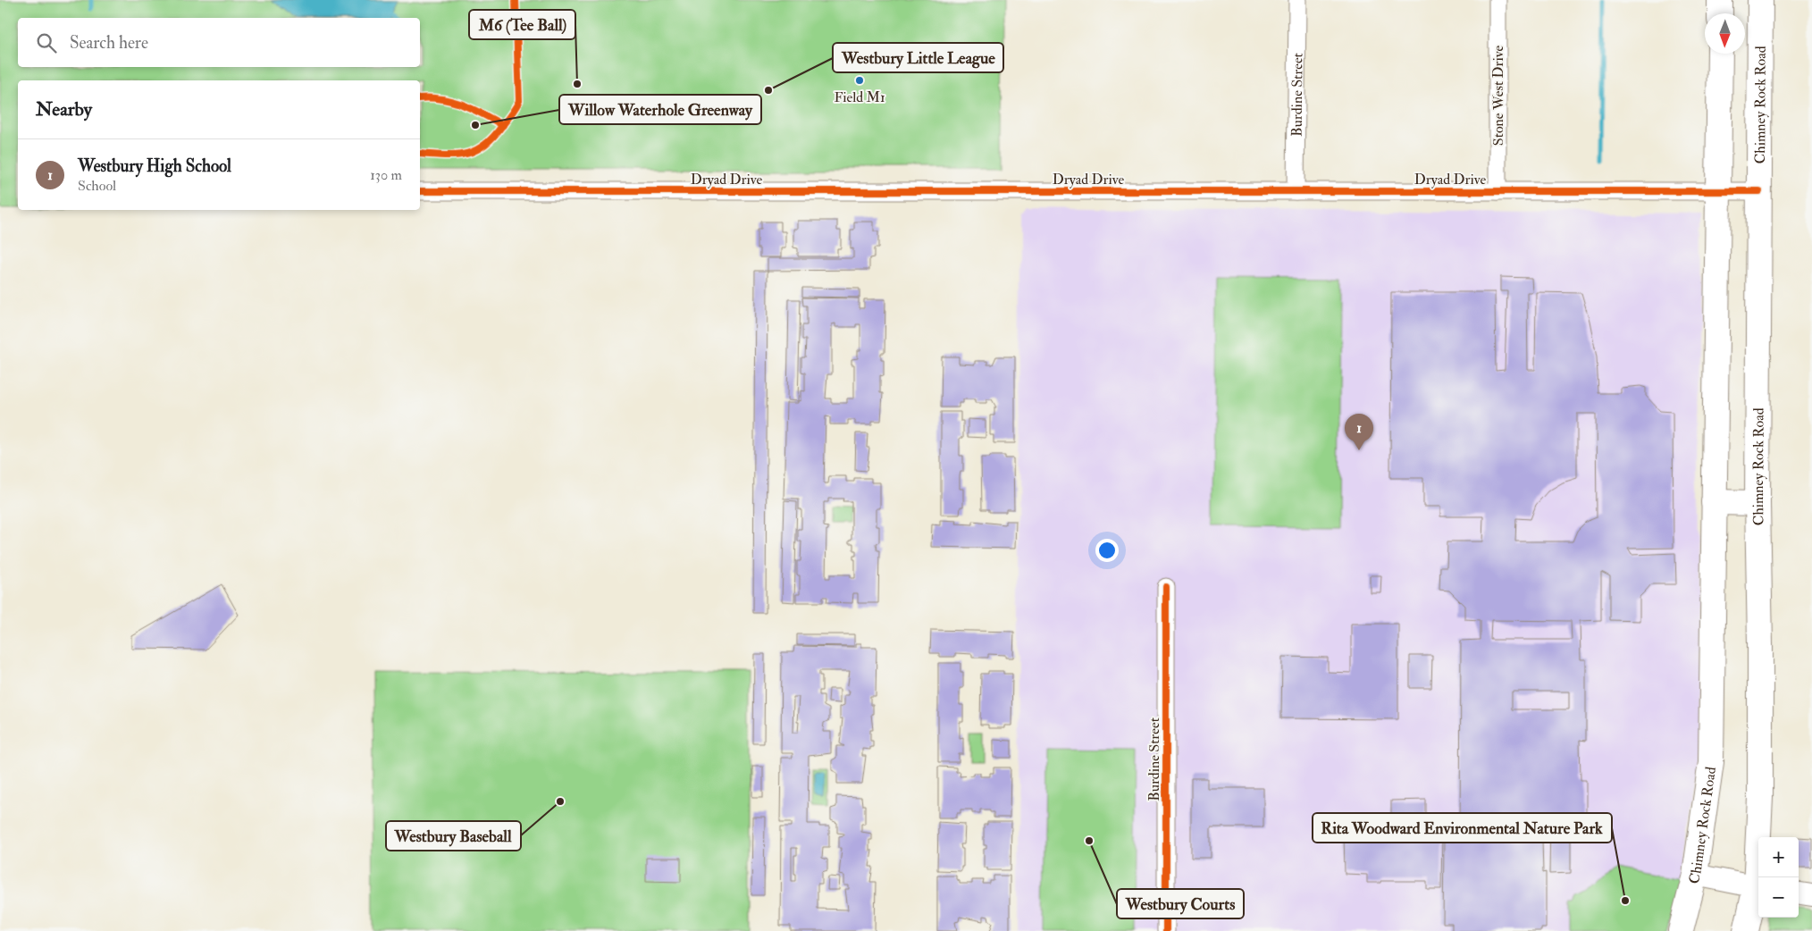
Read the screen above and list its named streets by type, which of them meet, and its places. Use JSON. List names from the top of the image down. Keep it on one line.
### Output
{"streets":{"main road":["Chimney Rock Road"],"street":["Burdine Street","Stone West Drive","Dryad Drive"]},"crossings":[["Burdine Street","Dryad Drive"],["Stone West Drive","Dryad Drive"],["Chimney Rock Road","Dryad Drive"]],"places":["Field M1","M6 (Tee Ball)","Westbury Little League","Willow Waterhole Greenway","Westbury Baseball","Westbury Courts","Rita Woodward Environmental Nature Park"],"north":"bottom","page":{"search":"Search here","heading":"Nearby","list":[{"mark":"1","name":"Westbury High School","note":"School","value":"130 m"}],"pins":"1","map_buttons":["+","−"]}}
